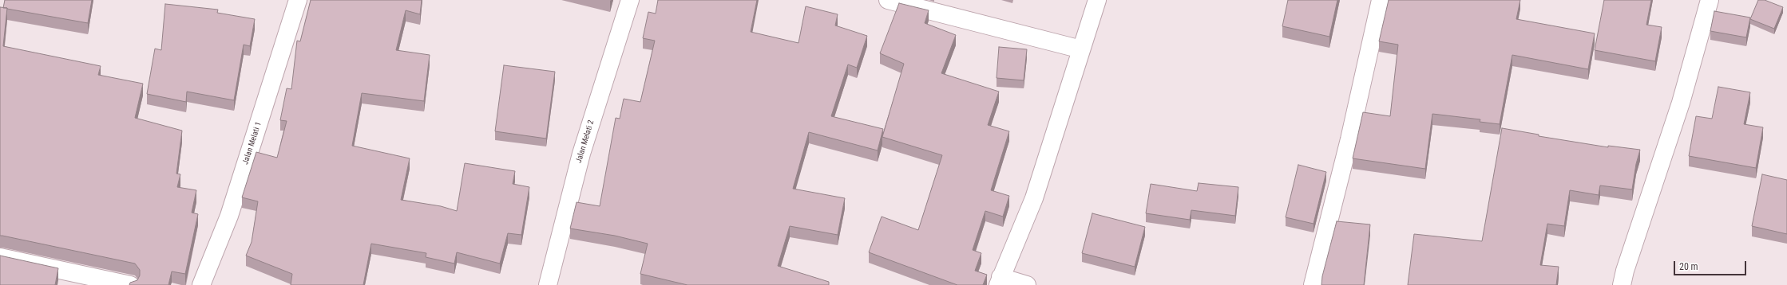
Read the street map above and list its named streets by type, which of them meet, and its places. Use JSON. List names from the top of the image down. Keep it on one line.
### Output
{"streets":{"street":["Jalan Melati 2","Jalan Melati 1"]},"scale_bar":"20 m"}
